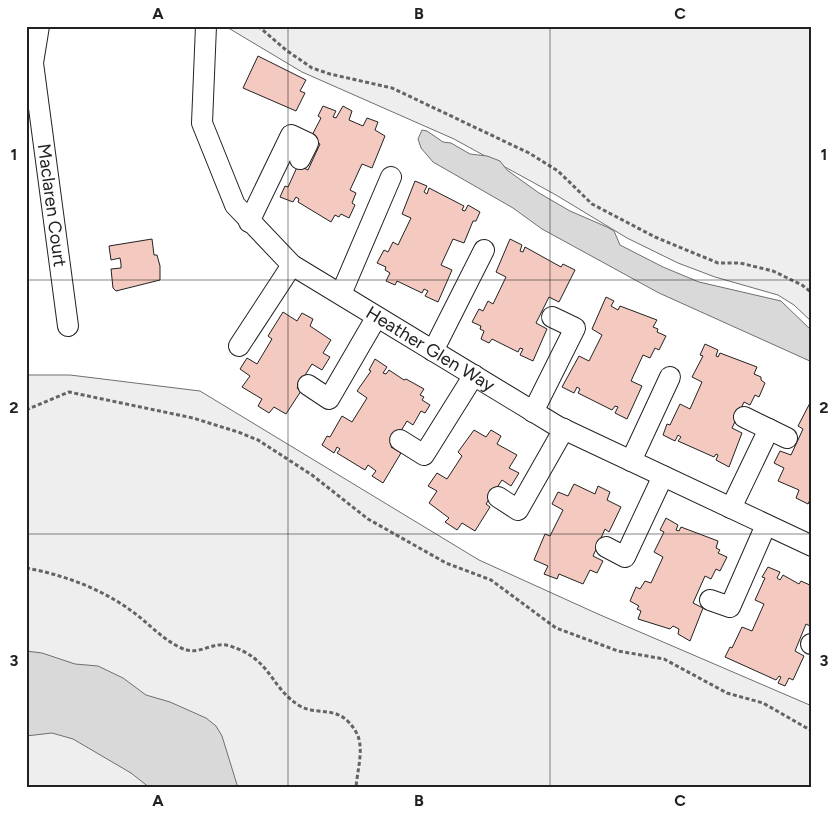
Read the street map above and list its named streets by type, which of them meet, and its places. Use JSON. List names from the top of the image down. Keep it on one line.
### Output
{"streets":{"street":["Maclaren Court","Heather Glen Way"]},"grid":{"columns":["A","B","C"],"rows":["1","2","3"]}}
